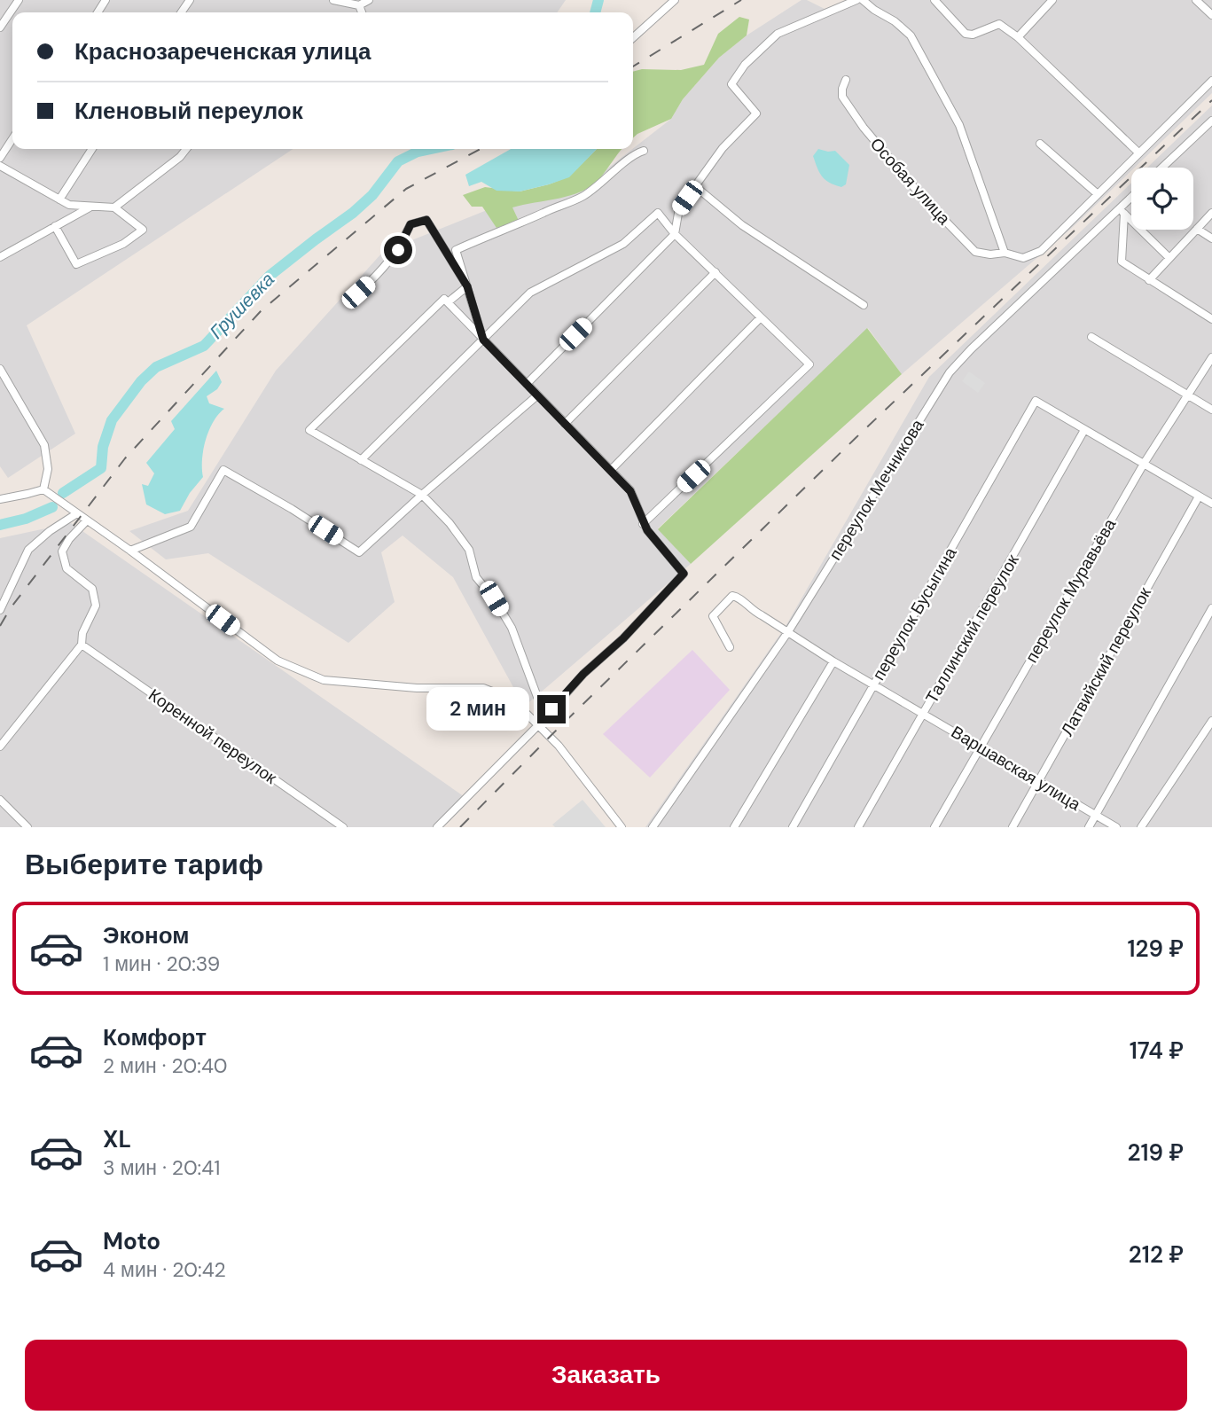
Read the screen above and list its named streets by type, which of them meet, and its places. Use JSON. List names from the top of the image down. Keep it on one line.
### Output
{"streets":{"street":["Особая улица","переулок Мечникова","переулок Муравьёва","переулок Бусыгина","Таллинский переулок","Латвийский переулок","Коренной переулок","Варшавская улица"]},"crossings":[["переулок Мечникова","Варшавская улица"],["переулок Муравьёва","Варшавская улица"],["переулок Бусыгина","Таллинский переулок"],["переулок Бусыгина","Варшавская улица"],["Таллинский переулок","Варшавская улица"],["Латвийский переулок","Варшавская улица"]],"water":["Грушевка"],"page":{"banner":["Краснозареченская улица","Кленовый переулок"],"bubble":"2 мин","heading":"Выберите тариф","list":[{"name":"Эконом","note":"1 мин · 20:39","value":"129 ₽"},{"name":"Комфорт","note":"2 мин · 20:40","value":"174 ₽"},{"name":"XL","note":"3 мин · 20:41","value":"219 ₽"},{"name":"Moto","note":"4 мин · 20:42","value":"212 ₽"}],"buttons":"Заказать"}}
